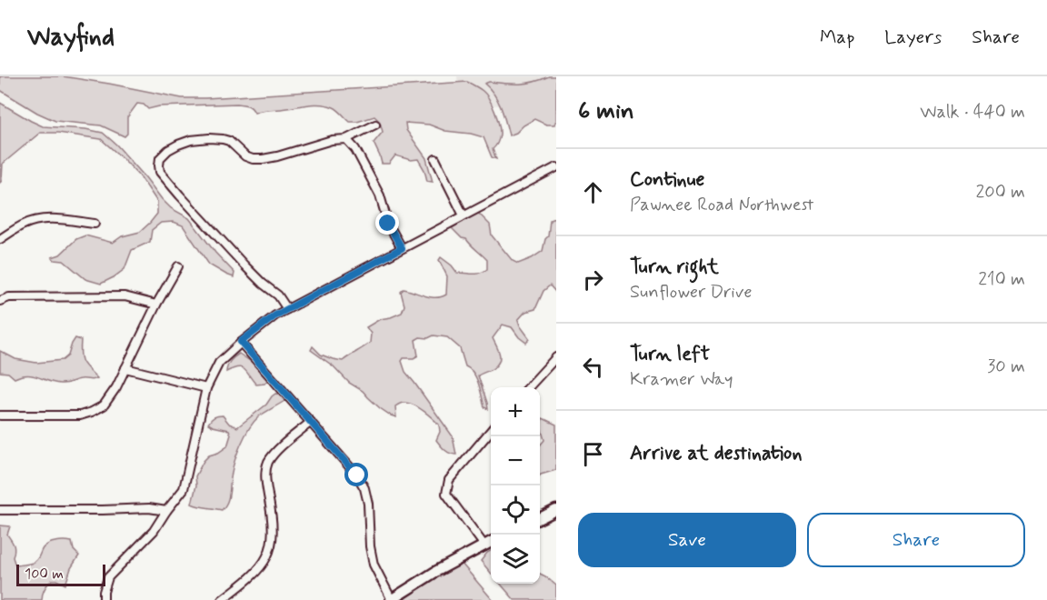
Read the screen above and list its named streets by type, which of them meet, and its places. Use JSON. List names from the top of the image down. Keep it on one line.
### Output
{"scale_bar":"100 m","page":{"header":"Wayfind","nav":["Map","Layers","Share"],"heading":["6 min","Walk · 440 m"],"list":[["Continue","Pawnee Road Northwest","200 m"],["Turn right","Sunflower Drive","210 m"],["Turn left","Kramer Way","30 m"],"Arrive at destination"],"map_buttons":["+","−"],"buttons":["Save","Share"],"scale":"100 m"}}
